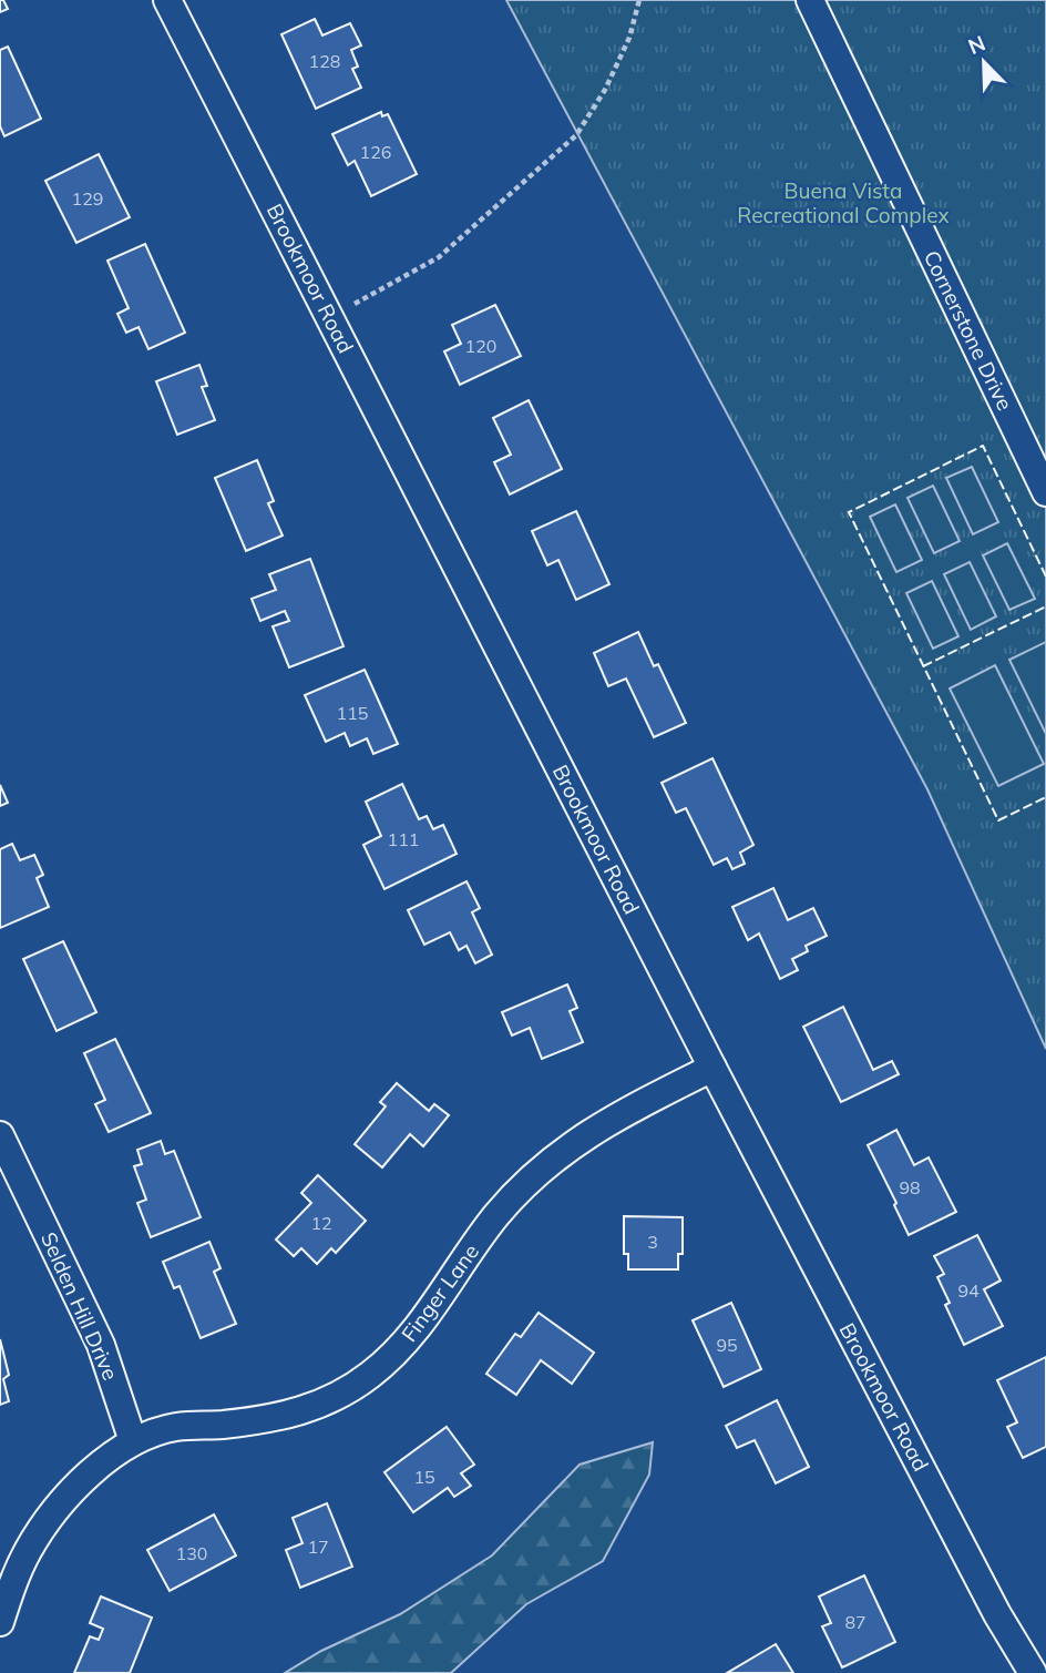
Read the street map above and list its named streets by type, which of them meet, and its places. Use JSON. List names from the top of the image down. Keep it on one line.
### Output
{"streets":{"street":["Brookmoor Road","Cornerstone Drive","Finger Lane","Selden Hill Drive"]},"crossings":[["Brookmoor Road","Finger Lane"],["Finger Lane","Selden Hill Drive"]],"parks":["Buena Vista Recreational Complex"],"house_numbers":["128","126","129","120","115","111","98","12","3","94","95","15","17","130","87"],"north":"top left"}
